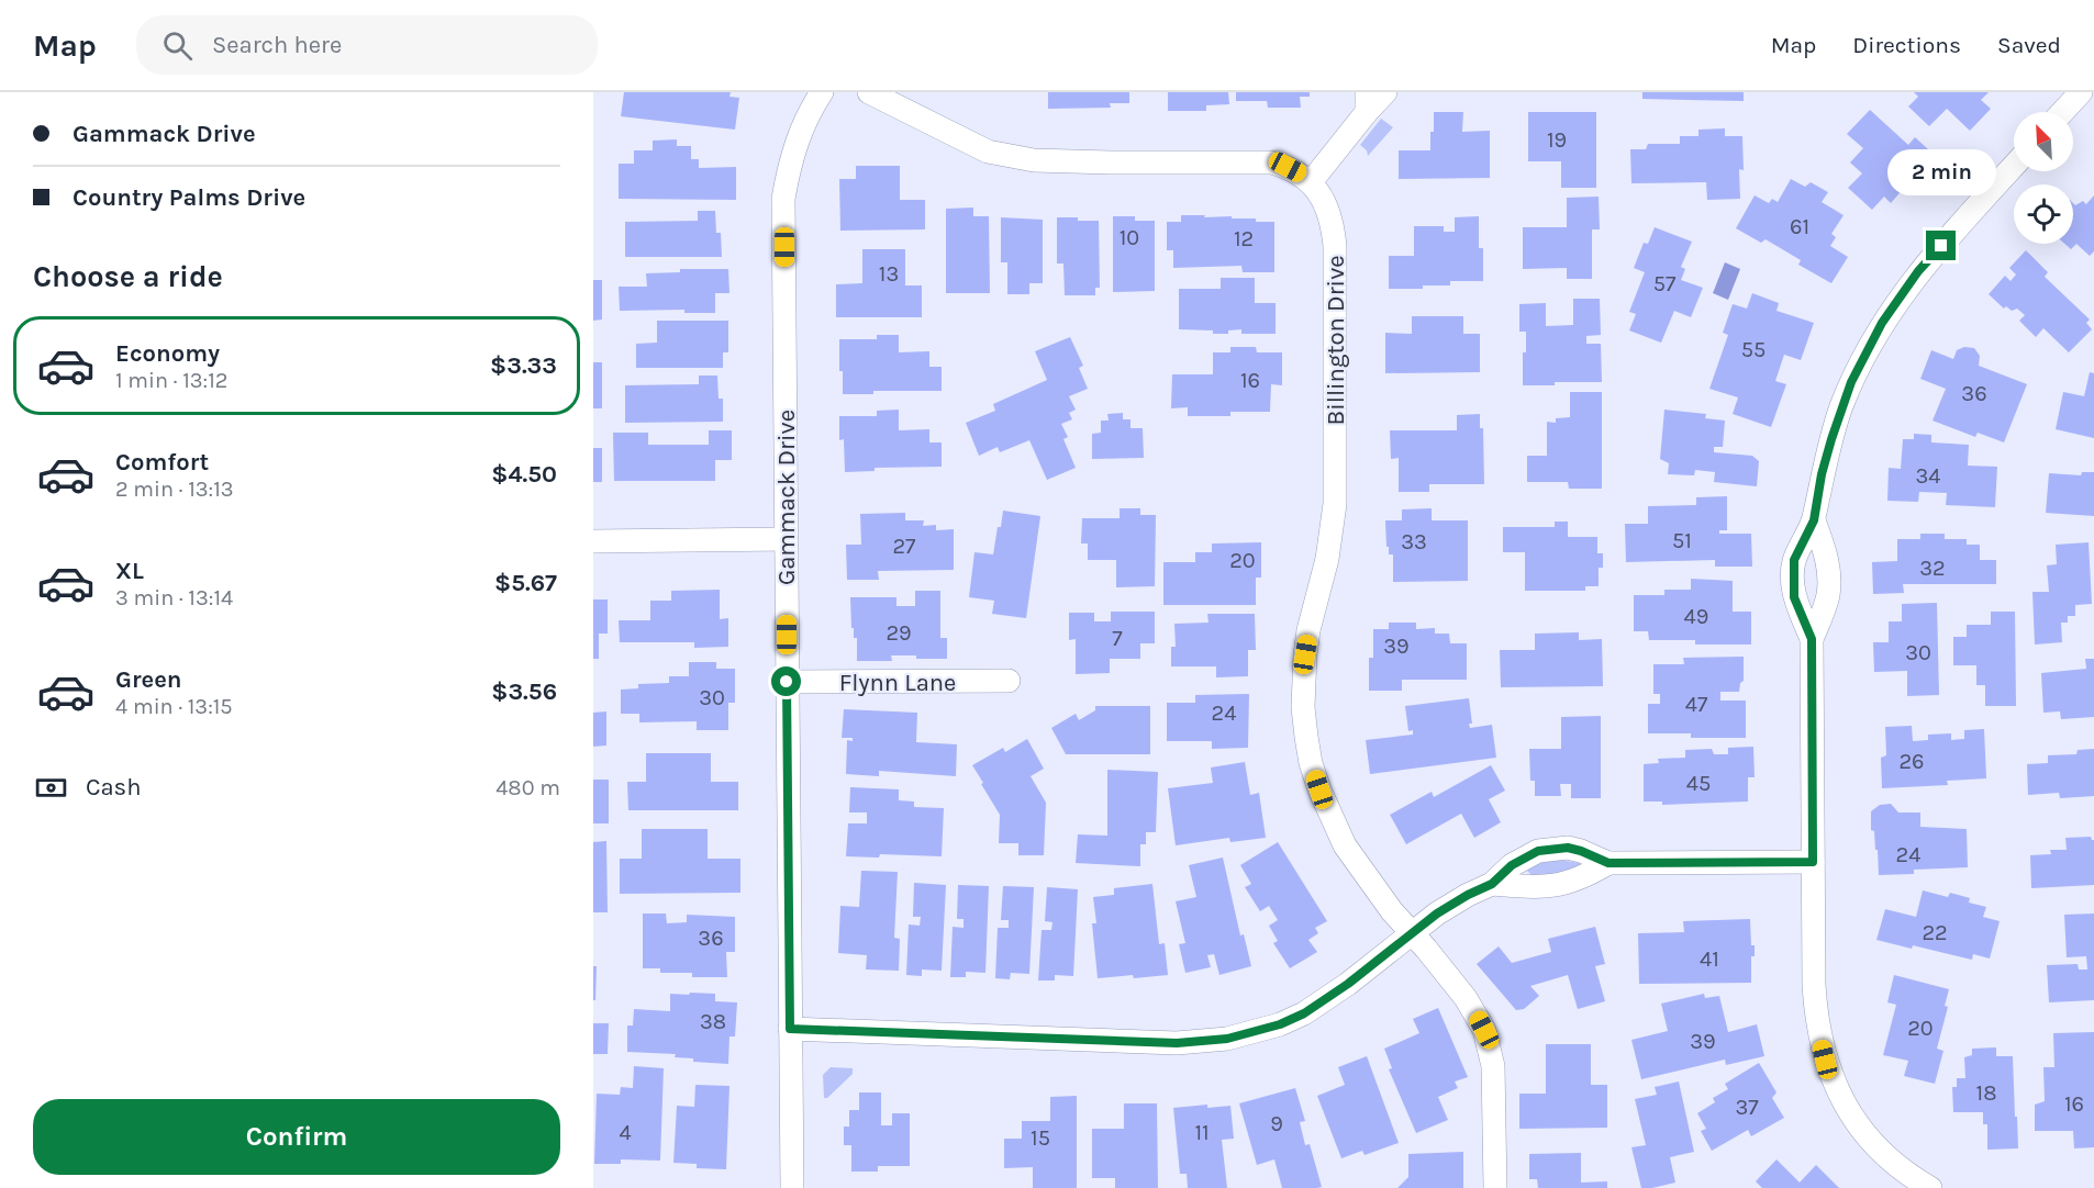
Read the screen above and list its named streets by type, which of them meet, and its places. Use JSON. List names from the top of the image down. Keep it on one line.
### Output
{"streets":{"street":["Billington Drive","Gammack Drive","Flynn Lane"]},"crossings":[["Gammack Drive","Flynn Lane"]],"house_numbers":["19","61","10","12","13","57","55","16","36","34","51","33","27","20","32","49","29","7","39","30","30","47","24","26","45","24","22","36","41","38","20","39","18","16","37","9","4","11","15"],"north":"top left","page":{"header":"Map","search":"Search here","nav":["Map","Directions","Saved"],"banner":["Gammack Drive","Country Palms Drive"],"bubble":"2 min","heading":"Choose a ride","list":[{"name":"Economy","note":"1 min · 13:12","value":"$3.33"},{"name":"Comfort","note":"2 min · 13:13","value":"$4.50"},{"name":"XL","note":"3 min · 13:14","value":"$5.67"},{"name":"Green","note":"4 min · 13:15","value":"$3.56"}],"pay":["Cash","480 m"],"buttons":"Confirm"}}
